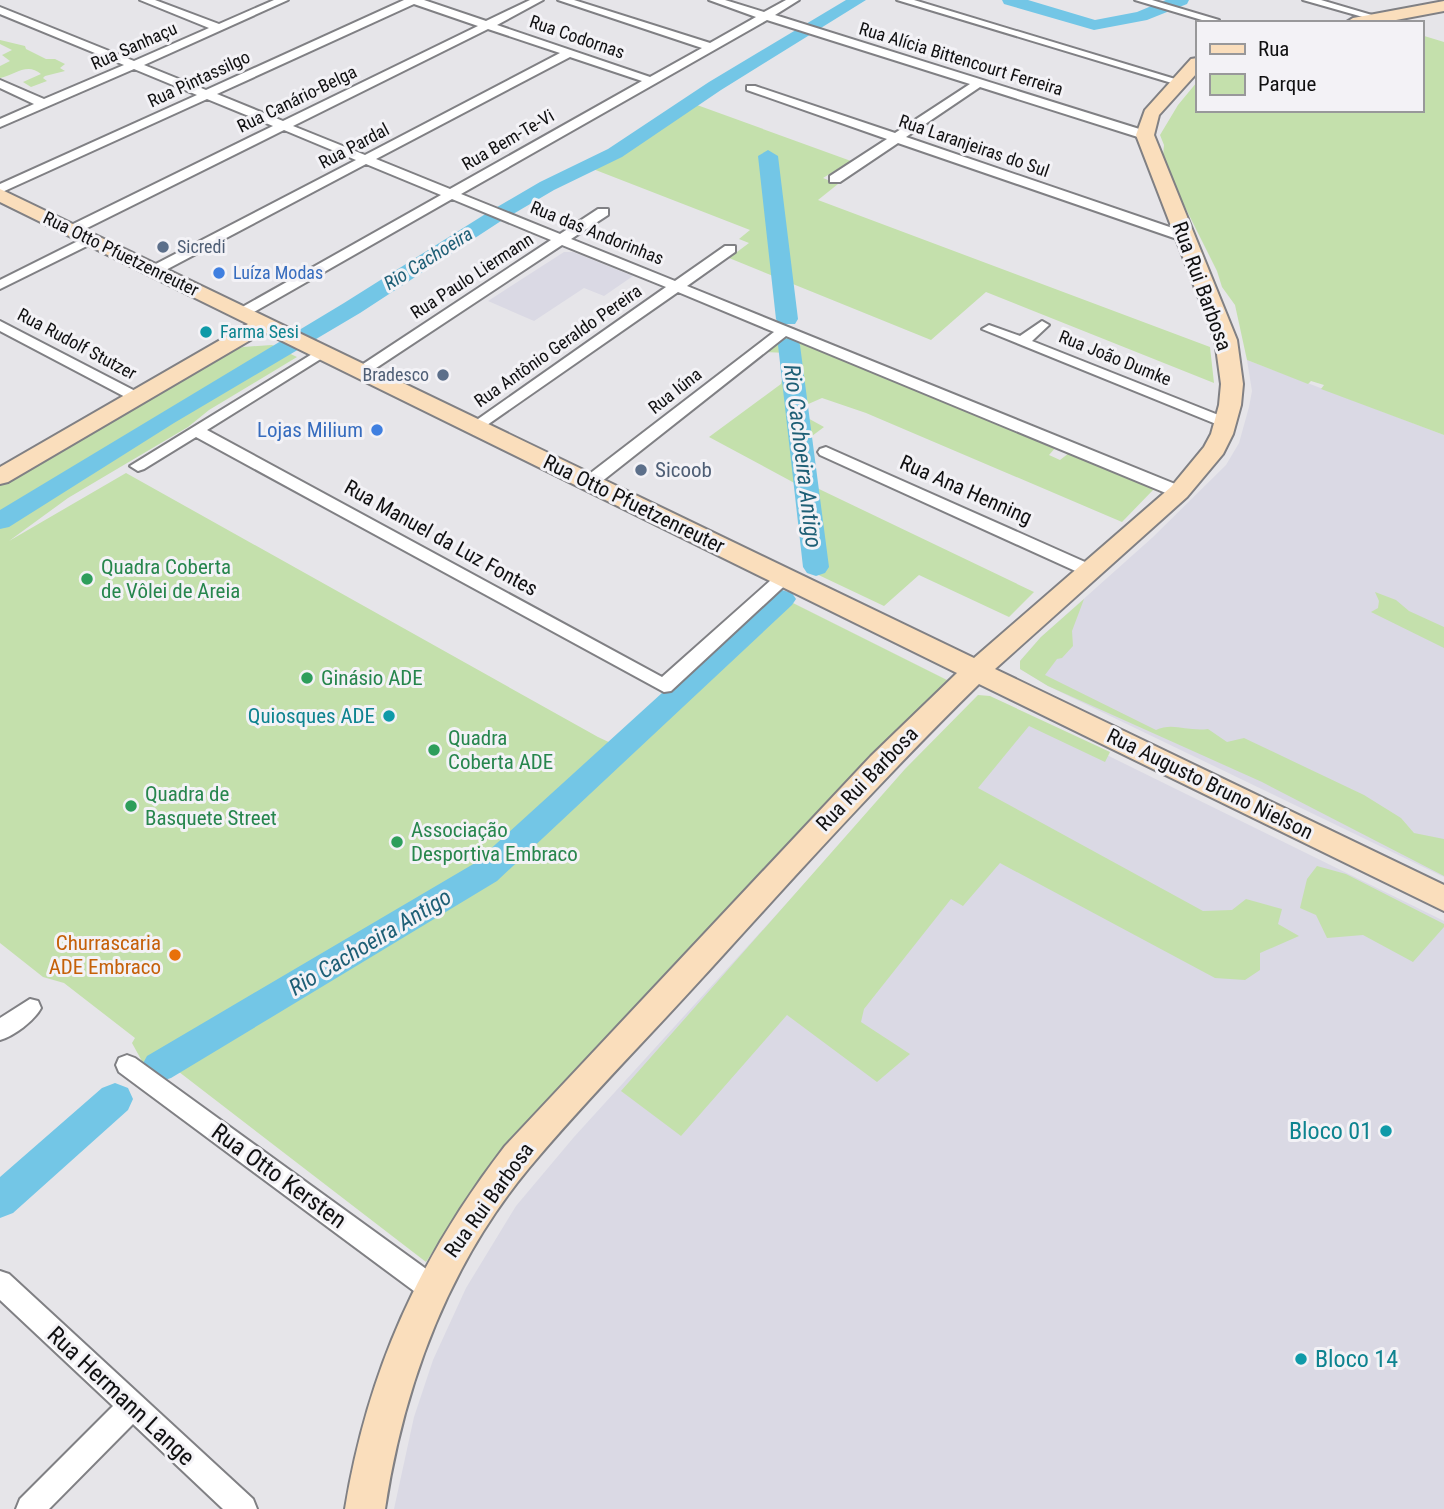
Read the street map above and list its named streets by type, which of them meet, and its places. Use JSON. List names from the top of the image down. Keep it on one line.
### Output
{"streets":{"main road":["Rua Otto Pfuetzenreuter","Rua Rui Barbosa","Rua Augusto Bruno Nielson"],"street":["Rua Codornas","Rua Sanhaçu","Rua Alícia Bittencourt Ferreira","Rua Pintassilgo","Rua Canário-Belga","Rua Bem-Te-Vi","Rua Pardal","Rua Laranjeiras do Sul","Rua das Andorinhas","Rua Paulo Liermann","Rua Rudolf Stutzer","Rua Antônio Geraldo Pereira","Rua João Dumke","Rua Iúna","Rua Ana Henning","Rua Manuel da Luz Fontes","Rua Otto Kersten","Rua Hermann Lange"]},"crossings":[["Rua Codornas","Rua Pintassilgo"],["Rua Codornas","Rua Canário-Belga"],["Rua Codornas","Rua Bem-Te-Vi"],["Rua Codornas","Rua Pardal"],["Rua Sanhaçu","Rua das Andorinhas"],["Rua Alícia Bittencourt Ferreira","Rua Bem-Te-Vi"],["Rua Alícia Bittencourt Ferreira","Rua Rui Barbosa"],["Rua Pintassilgo","Rua das Andorinhas"],["Rua Canário-Belga","Rua das Andorinhas"],["Rua Canário-Belga","Rua Otto Pfuetzenreuter"],["Rua Bem-Te-Vi","Rua das Andorinhas"],["Rua Bem-Te-Vi","Rua Otto Pfuetzenreuter"],["Rua Pardal","Rua das Andorinhas"],["Rua Pardal","Rua Otto Pfuetzenreuter"],["Rua Laranjeiras do Sul","Rua Rui Barbosa"],["Rua das Andorinhas","Rua Paulo Liermann"],["Rua das Andorinhas","Rua Rui Barbosa"],["Rua das Andorinhas","Rua Antônio Geraldo Pereira"],["Rua das Andorinhas","Rua Iúna"],["Rua Otto Pfuetzenreuter","Rua Paulo Liermann"],["Rua Otto Pfuetzenreuter","Rua Rui Barbosa"],["Rua Otto Pfuetzenreuter","Rua Antônio Geraldo Pereira"],["Rua Otto Pfuetzenreuter","Rua Iúna"],["Rua Otto Pfuetzenreuter","Rua Manuel da Luz Fontes"],["Rua Otto Pfuetzenreuter","Rua Augusto Bruno Nielson"],["Rua Rui Barbosa","Rua João Dumke"],["Rua Rui Barbosa","Rua Ana Henning"],["Rua Rui Barbosa","Rua Augusto Bruno Nielson"],["Rua Rui Barbosa","Rua Otto Kersten"]],"water":["Rio Cachoeira","Rio Cachoeira Antigo"],"places":["Sicredi","Luíza Modas","Farma Sesi","Bradesco","Lojas Milium","Sicoob","Quadra Coberta de Vôlei de Areia","Ginásio ADE","Quiosques ADE","Quadra Coberta ADE","Quadra de Basquete Street","Associação Desportiva Embraco","Churrascaria ADE Embraco","Bloco 01","Bloco 14"],"legend":["Rua","Parque"]}
